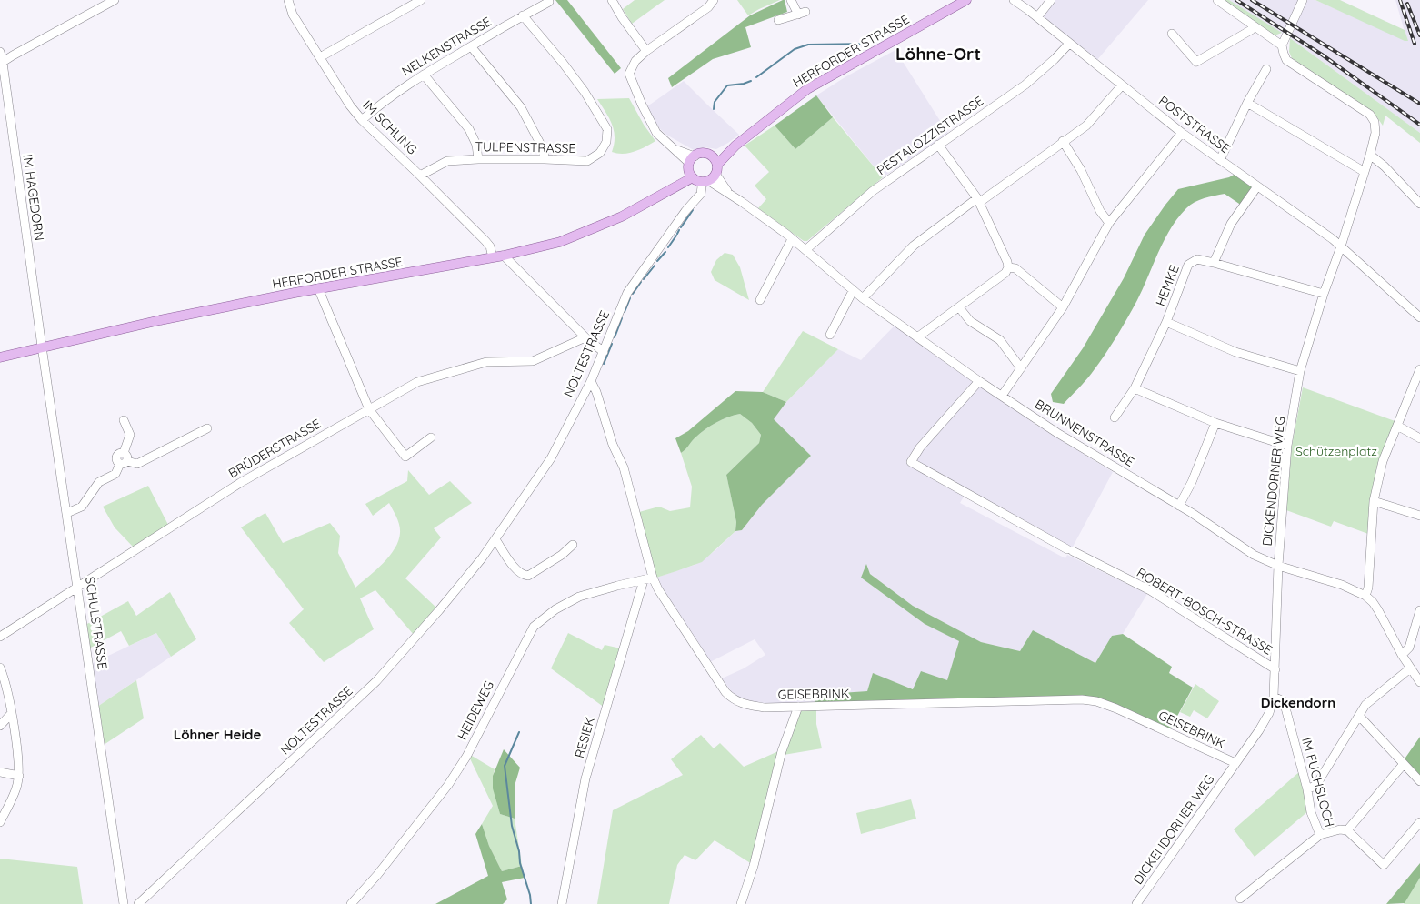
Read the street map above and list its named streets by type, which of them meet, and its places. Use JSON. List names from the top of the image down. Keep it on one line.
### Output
{"streets":{"main road":["HERFORDER STRASSE"],"street":["NELKENSTRASSE","POSTSTRASSE","IM SCHLING","PESTALOZZISTRASSE","TULPENSTRASSE","IM HAGEDORN","HEMKE","NOLTESTRASSE","BRUNNENSTRASSE","BRÜDERSTRASSE","DICKENDORNER WEG","ROBERT-BOSCH-STRASSE","SCHULSTRASSE","GEISEBRINK","HEIDEWEG","RESIEK","IM FUCHSLOCH"]},"crossings":[["NELKENSTRASSE","IM SCHLING"],["NELKENSTRASSE","TULPENSTRASSE"],["HERFORDER STRASSE","IM SCHLING"],["HERFORDER STRASSE","IM HAGEDORN"],["HERFORDER STRASSE","NOLTESTRASSE"],["HERFORDER STRASSE","BRUNNENSTRASSE"],["HERFORDER STRASSE","SCHULSTRASSE"],["POSTSTRASSE","PESTALOZZISTRASSE"],["POSTSTRASSE","DICKENDORNER WEG"],["IM SCHLING","TULPENSTRASSE"],["PESTALOZZISTRASSE","BRUNNENSTRASSE"],["IM HAGEDORN","SCHULSTRASSE"],["HEMKE","DICKENDORNER WEG"],["NOLTESTRASSE","BRUNNENSTRASSE"],["NOLTESTRASSE","GEISEBRINK"],["BRUNNENSTRASSE","DICKENDORNER WEG"],["BRUNNENSTRASSE","ROBERT-BOSCH-STRASSE"],["BRÜDERSTRASSE","SCHULSTRASSE"],["DICKENDORNER WEG","ROBERT-BOSCH-STRASSE"],["DICKENDORNER WEG","GEISEBRINK"],["DICKENDORNER WEG","IM FUCHSLOCH"],["GEISEBRINK","HEIDEWEG"],["HEIDEWEG","RESIEK"]],"districts":["Löhne-Ort","Dickendorn","Löhner Heide"],"parks":["Schützenplatz"]}
